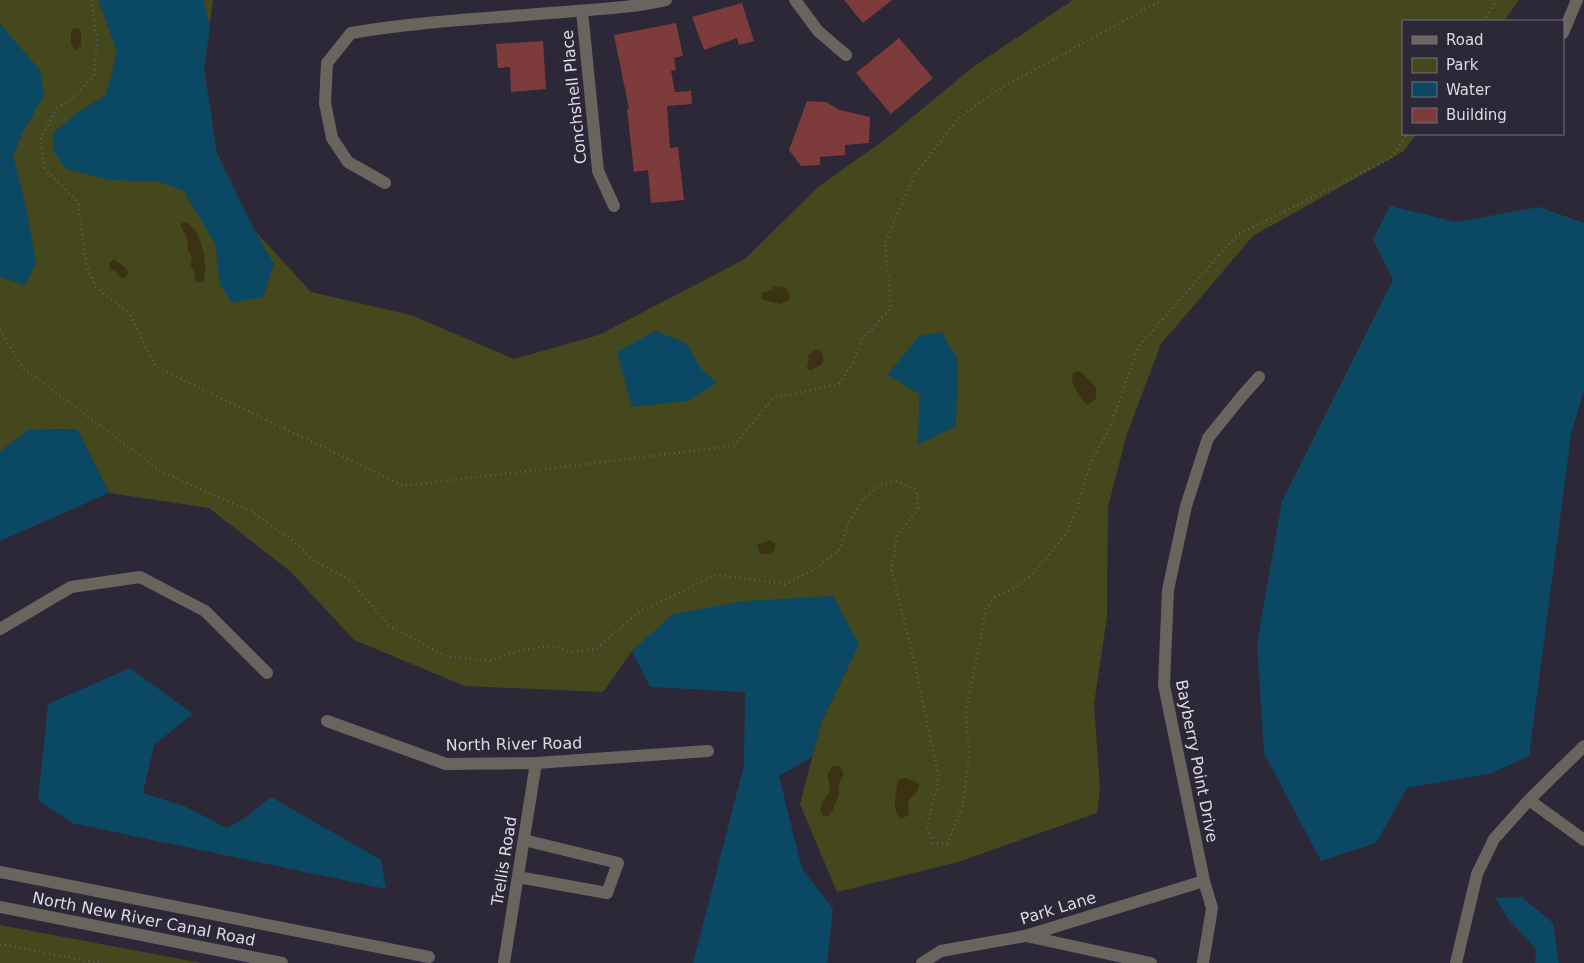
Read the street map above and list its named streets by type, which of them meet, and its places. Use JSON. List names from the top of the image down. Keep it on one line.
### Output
{"streets":{"street":["Conchshell Place","North River Road","Bayberry Point Drive","Trellis Road","Park Lane","North New River Canal Road"]},"crossings":[["North River Road","Trellis Road"],["Bayberry Point Drive","Park Lane"]],"legend":["Road","Park","Water","Building"]}
